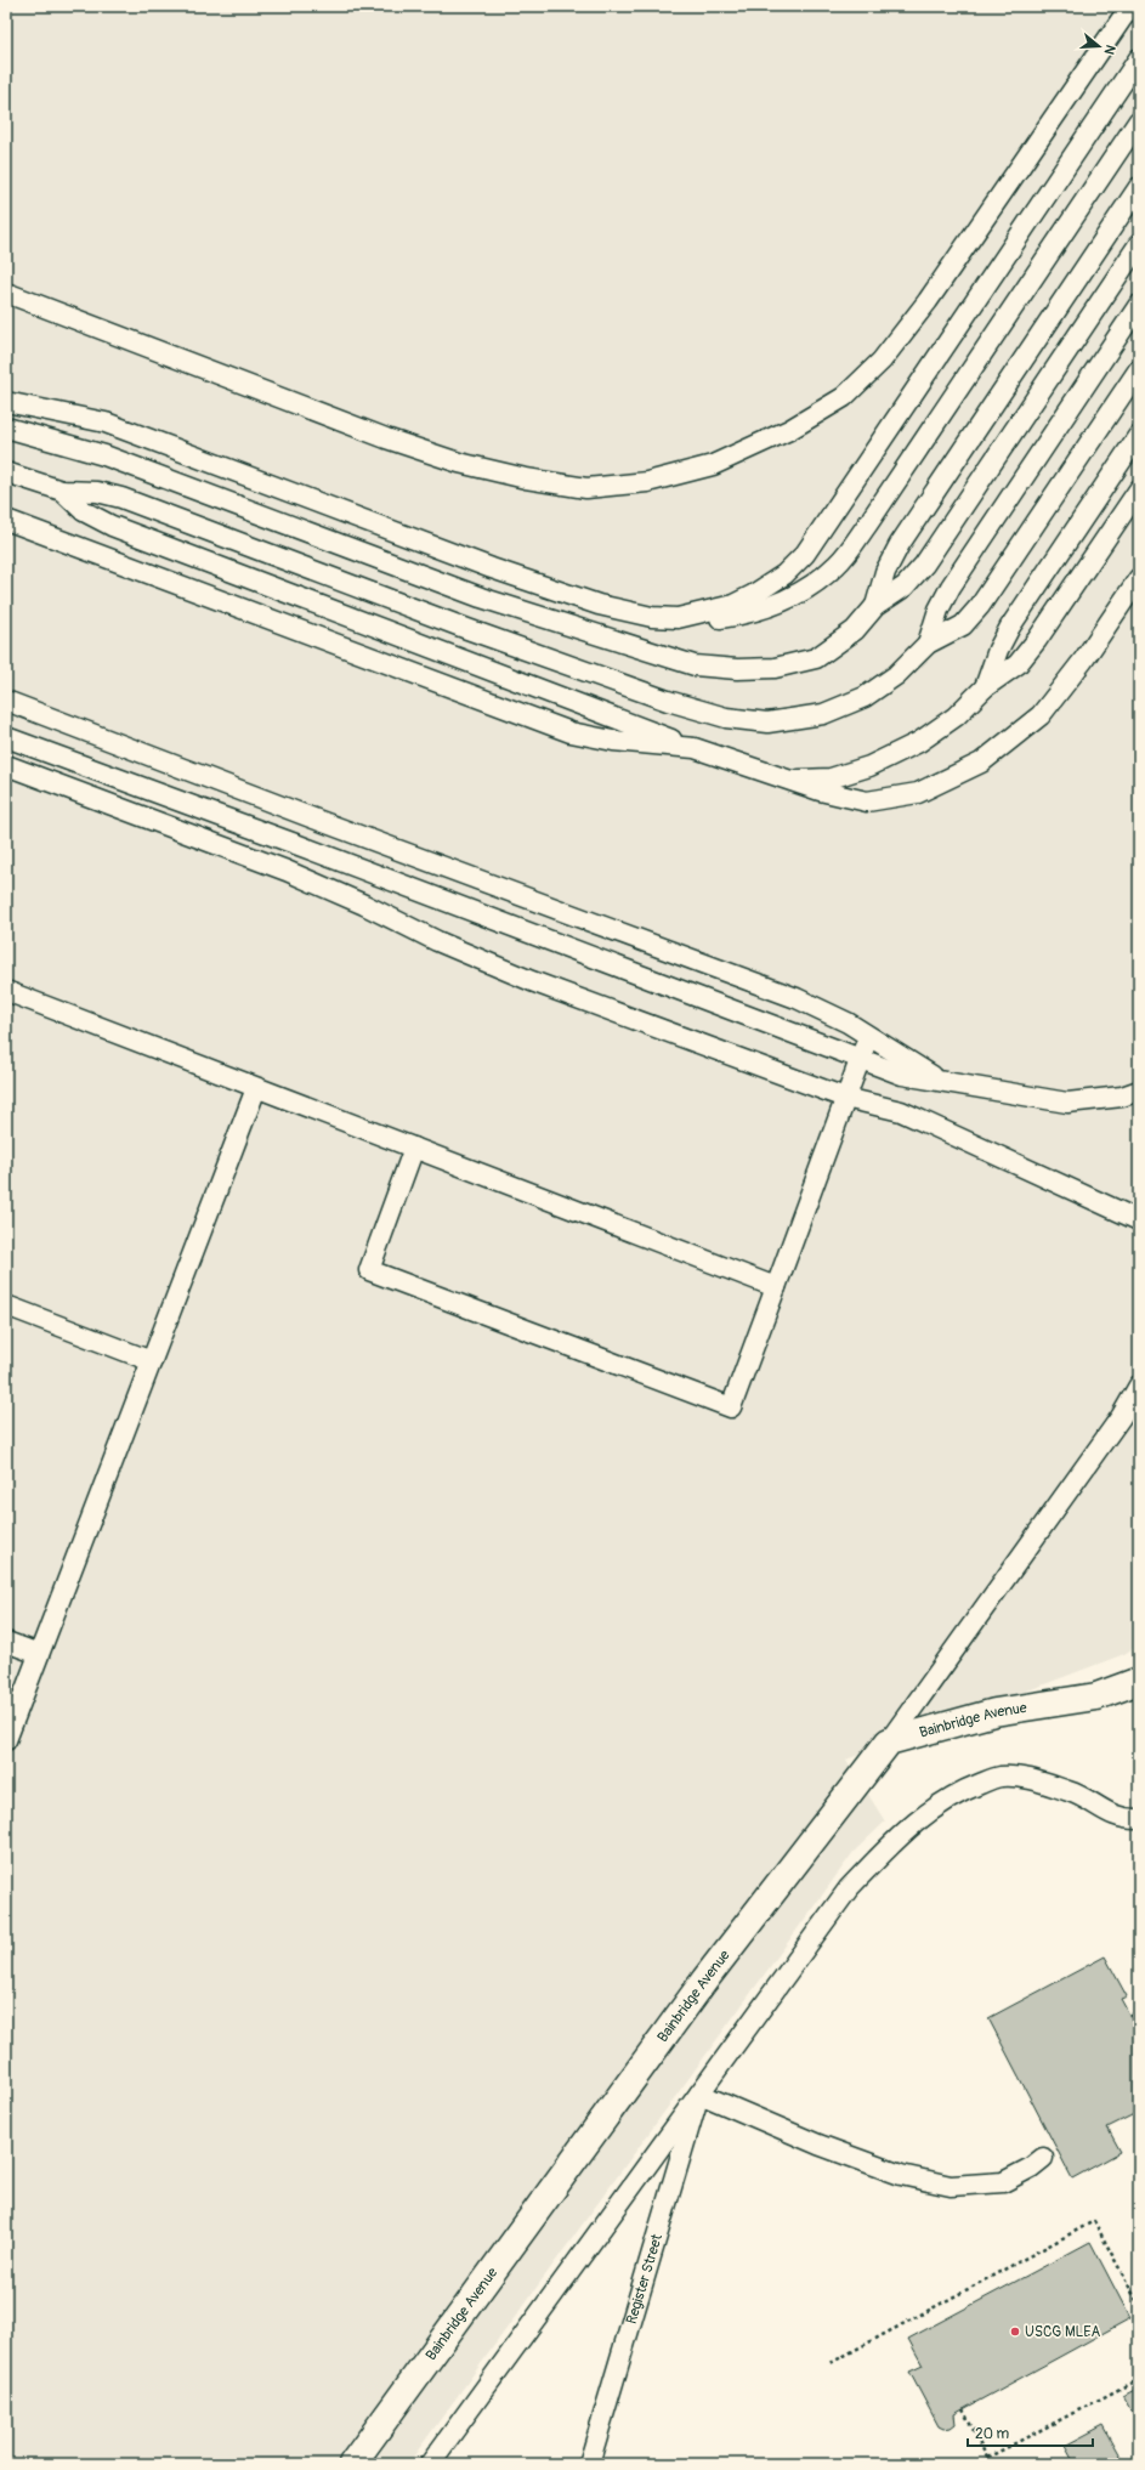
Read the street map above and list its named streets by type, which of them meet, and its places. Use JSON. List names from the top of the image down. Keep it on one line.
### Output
{"streets":{"street":["Bainbridge Avenue"],"lane":["Register Street"]},"places":["USCG MLEA"],"scale_bar":"20 m","north":"right"}
